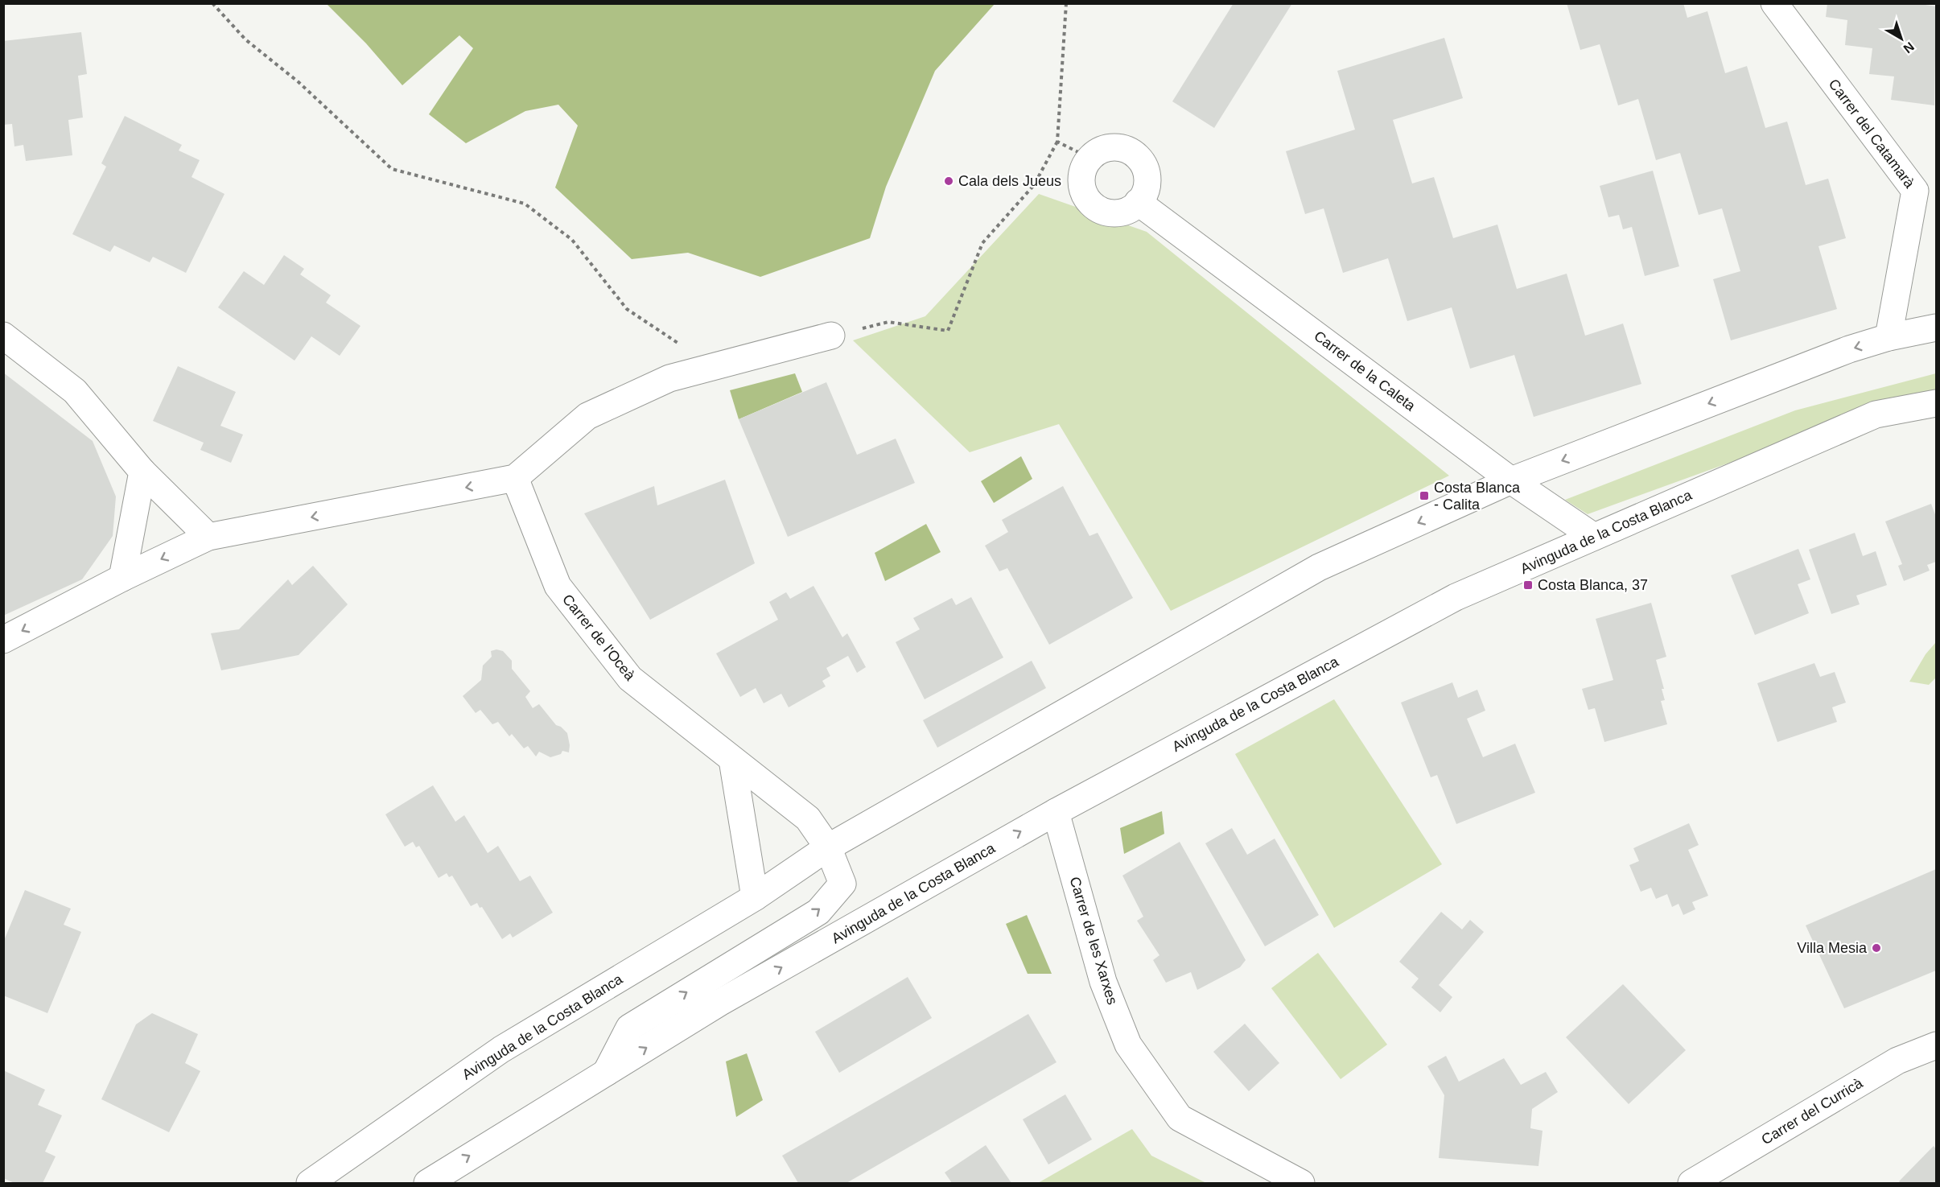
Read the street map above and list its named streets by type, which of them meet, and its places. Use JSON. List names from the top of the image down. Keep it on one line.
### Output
{"streets":{"street":["Carrer del Catamarà","Carrer de la Caleta","Avinguda de la Costa Blanca","Carrer de l'Oceà","Carrer de les Xarxes","Carrer del Curricà"]},"crossings":[["Carrer del Catamarà","Avinguda de la Costa Blanca"],["Carrer de la Caleta","Avinguda de la Costa Blanca"],["Avinguda de la Costa Blanca","Carrer de l'Oceà"],["Avinguda de la Costa Blanca","Carrer de les Xarxes"]],"places":{"other":["Cala dels Jueus","Villa Mesia"],"transit":["Costa Blanca - Calita","Costa Blanca, 37"]},"north":"bottom right"}
